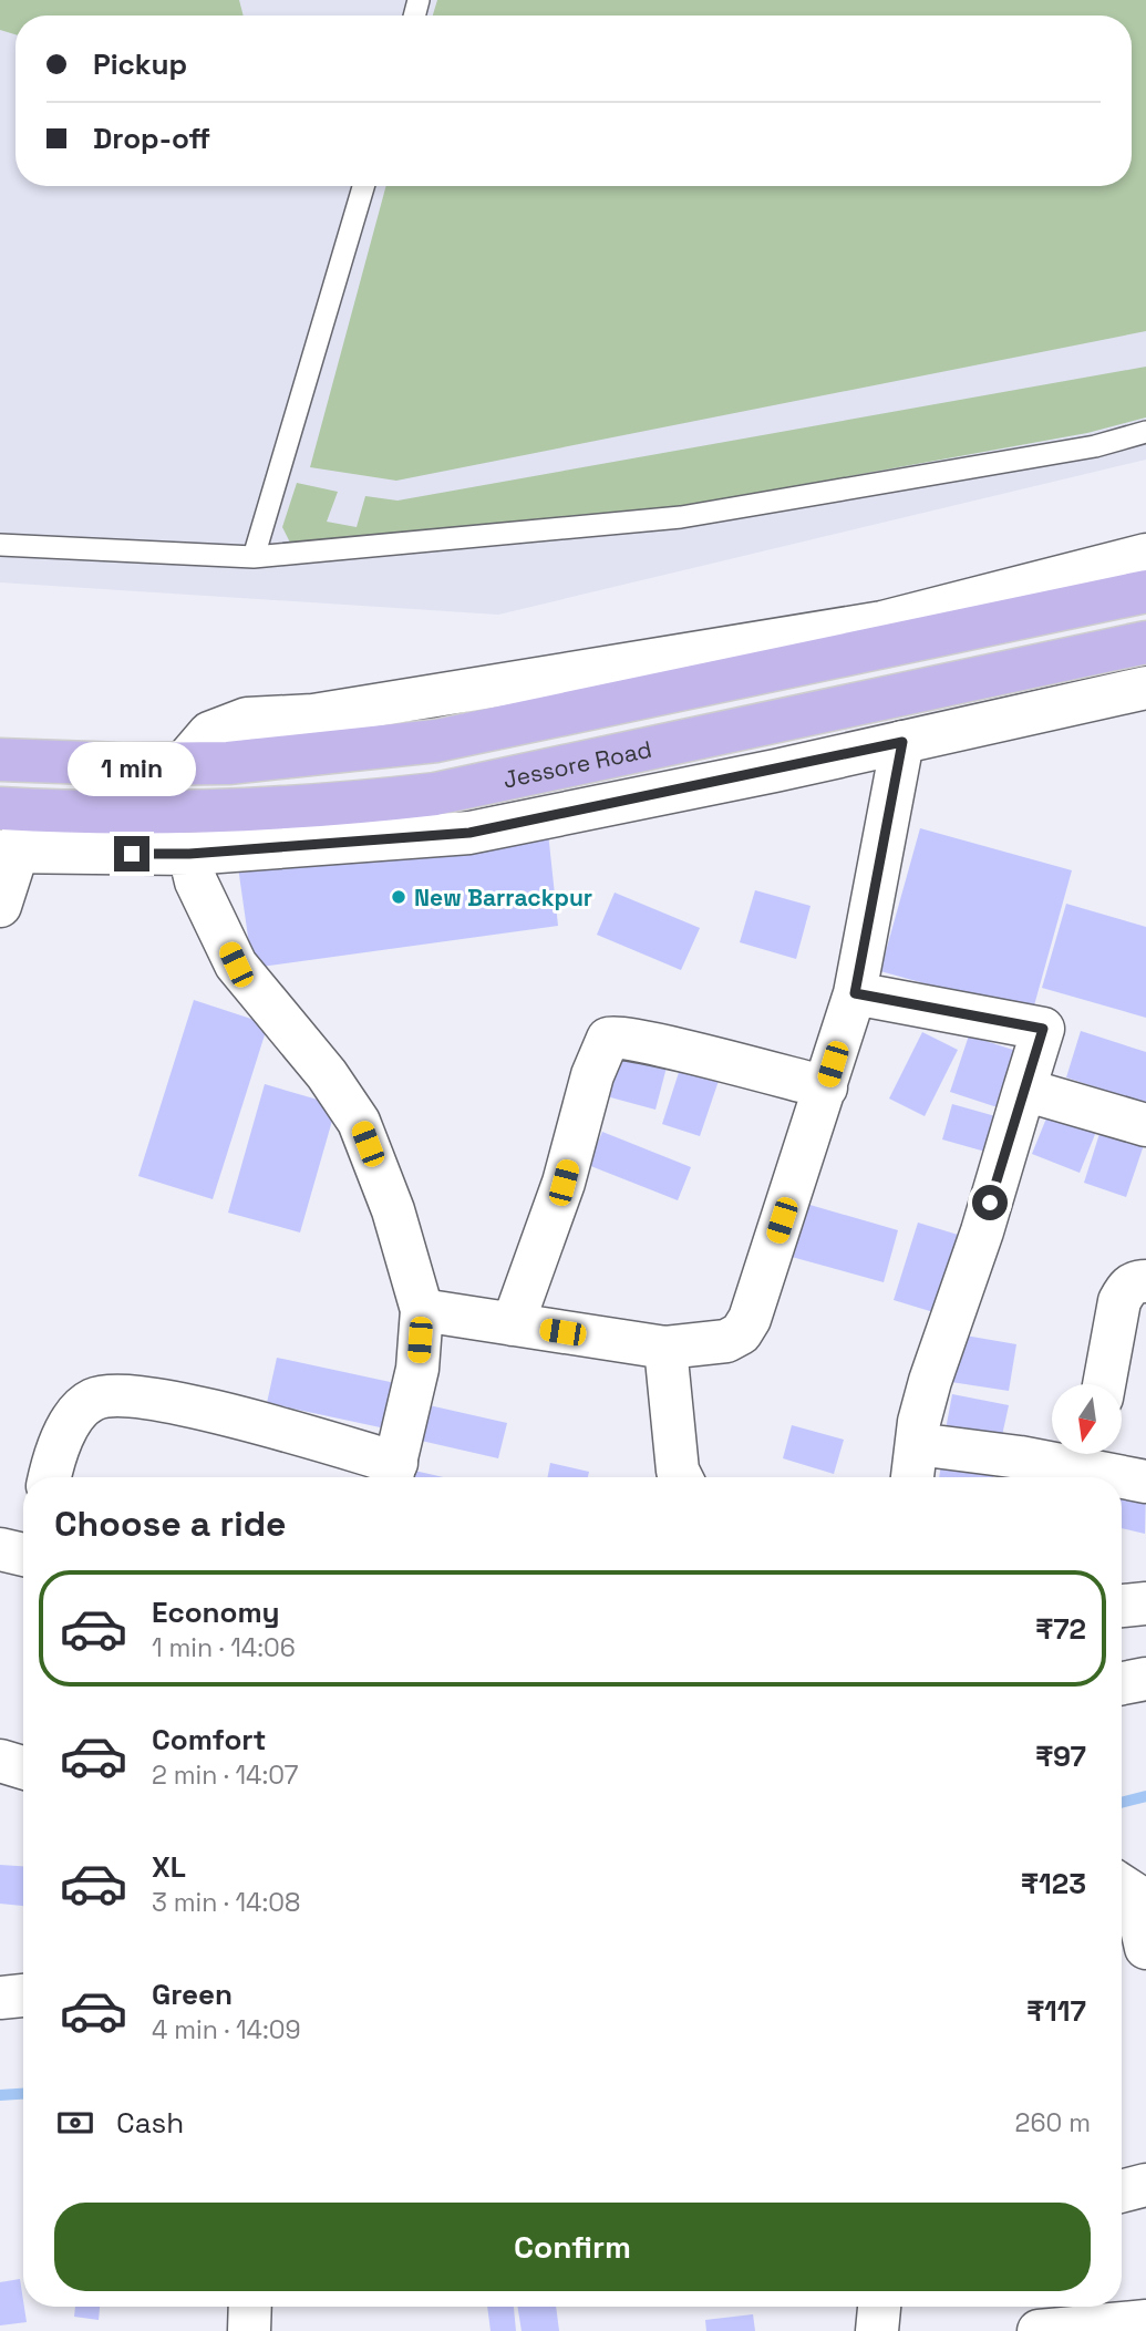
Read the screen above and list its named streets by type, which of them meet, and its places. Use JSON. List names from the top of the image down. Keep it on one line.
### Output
{"streets":{"highway":["Jessore Road"]},"places":["New Barrackpur"],"north":"bottom","page":{"banner":["Pickup","Drop-off"],"bubble":"1 min","heading":"Choose a ride","list":[{"name":"Economy","note":"1 min · 14:06","value":"₹72"},{"name":"Comfort","note":"2 min · 14:07","value":"₹97"},{"name":"XL","note":"3 min · 14:08","value":"₹123"},{"name":"Green","note":"4 min · 14:09","value":"₹117"}],"pay":["Cash","260 m"],"buttons":"Confirm"}}
